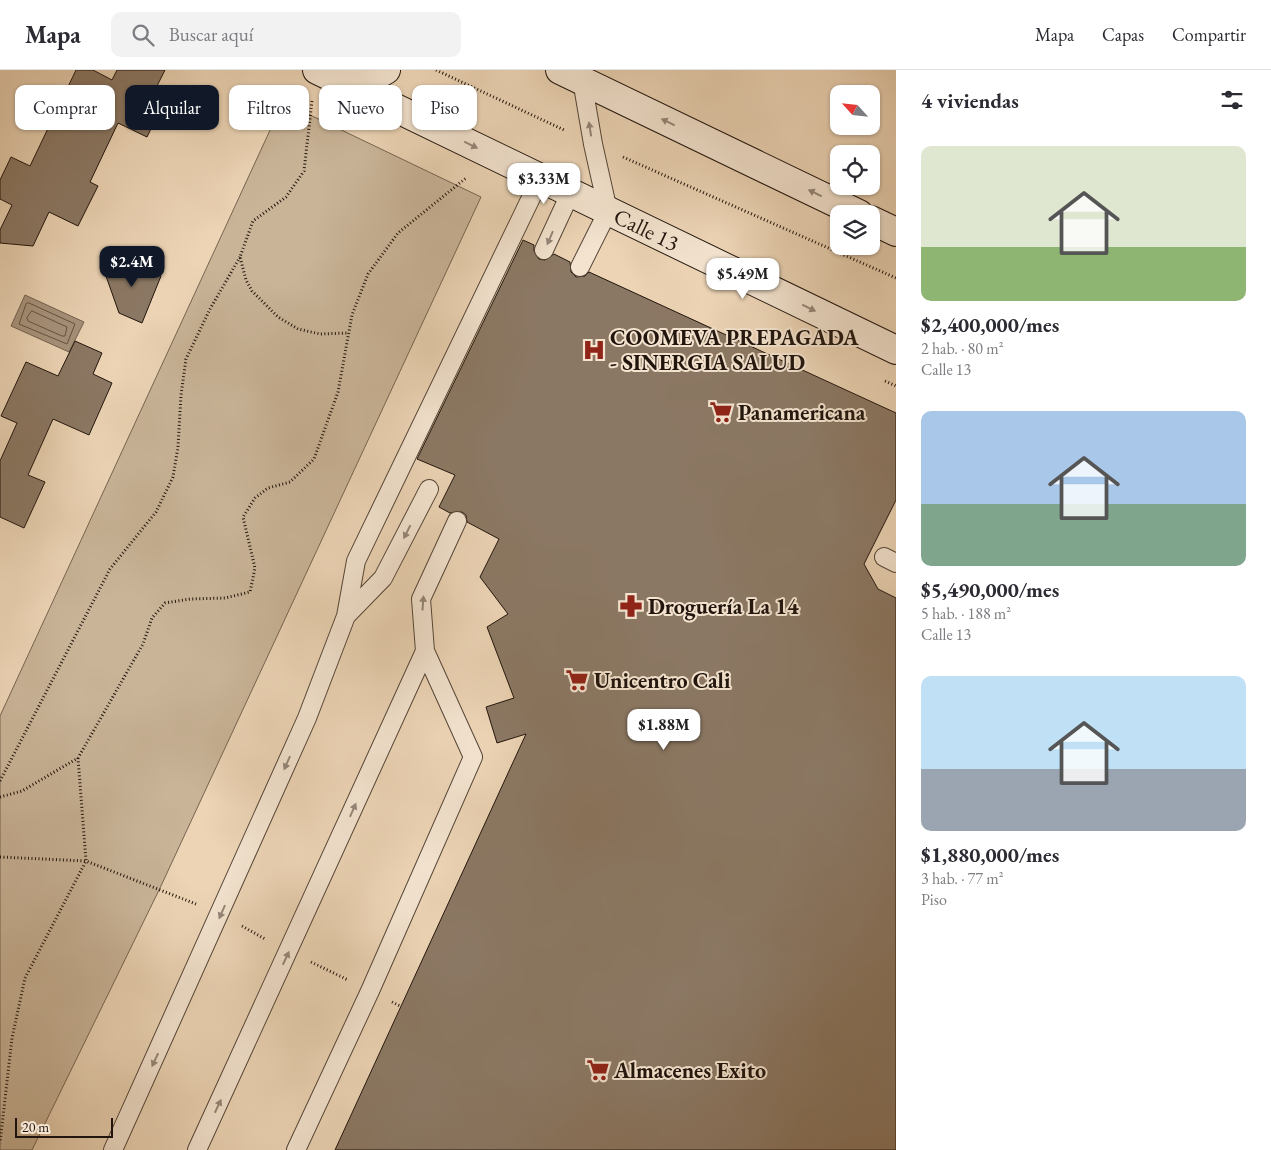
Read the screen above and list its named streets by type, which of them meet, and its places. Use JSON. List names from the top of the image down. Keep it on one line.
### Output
{"streets":{"main road":["Calle 13"]},"places":{"hospital":["COOMEVA PREPAGADA - SINERGIA SALUD"],"supermarket":["Panamericana","Unicentro Cali","Almacenes Exito"],"pharmacy":["Droguería La 14"]},"scale_bar":"20 m","north":"top left","page":{"header":"Mapa","search":"Buscar aquí","nav":["Mapa","Capas","Compartir"],"heading":"4 viviendas","chip":["Comprar","Alquilar","Filtros","Nuevo","Piso"],"list":[{"name":"$2,400,000/mes","note":"2 hab. · 80 m² · Calle 13"},{"name":"$5,490,000/mes","note":"5 hab. · 188 m² · Calle 13"},{"name":"$1,880,000/mes","note":"3 hab. · 77 m² · Piso"}],"price":["$3.33M","$2.4M","$5.49M","$1.88M"],"scale":"20 m"}}
